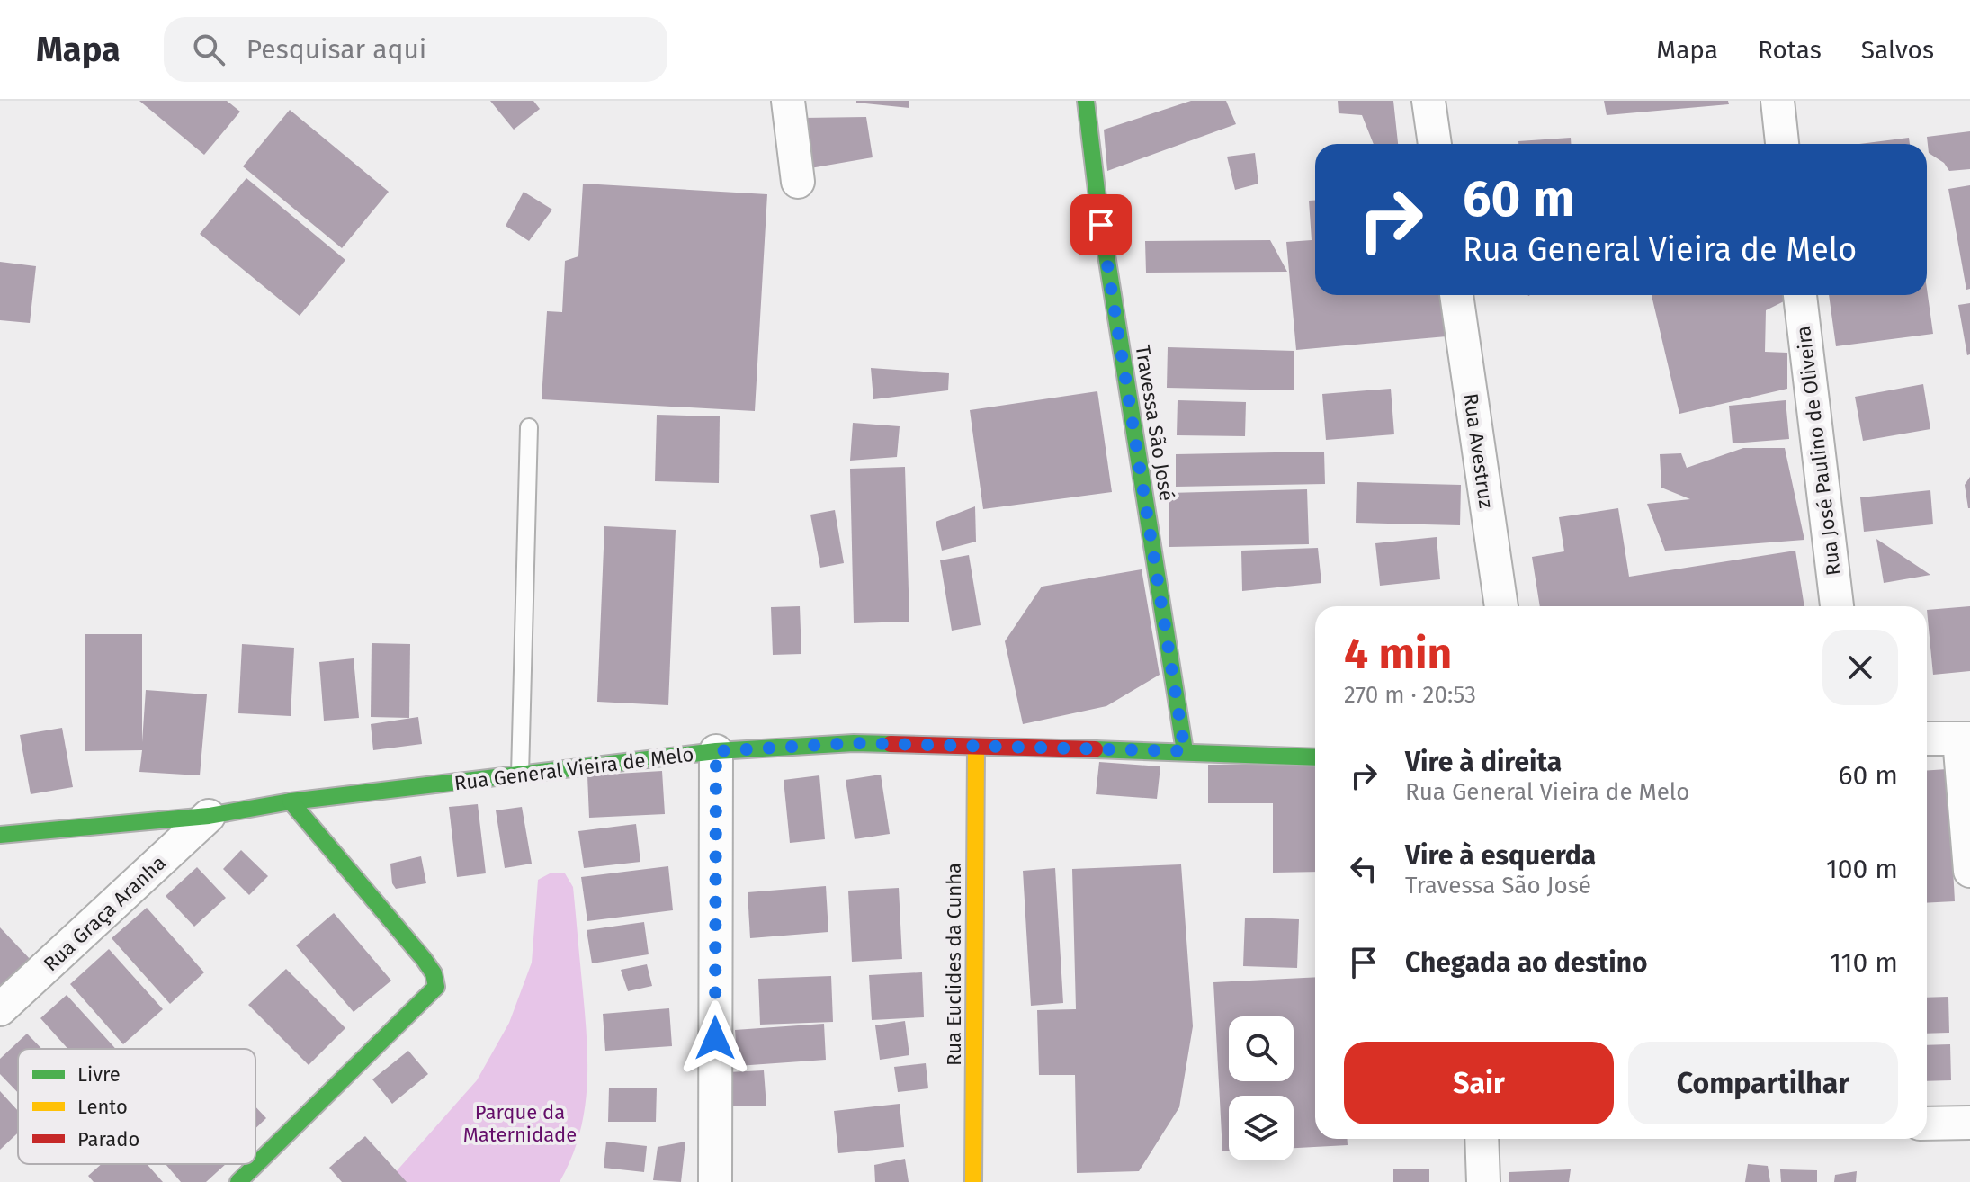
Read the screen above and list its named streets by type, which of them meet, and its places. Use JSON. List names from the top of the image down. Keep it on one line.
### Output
{"streets":{"street":["Travessa São José","Rua Avestruz","Rua José Paulino de Oliveira","Rua General Vieira de Melo","Rua Graça Aranha","Rua Euclides da Cunha"]},"crossings":[["Travessa São José","Rua General Vieira de Melo"],["Rua General Vieira de Melo","Rua Graça Aranha"],["Rua General Vieira de Melo","Rua Euclides da Cunha"]],"parks":["Parque da Maternidade"],"legend":["Livre","Lento","Parado"],"page":{"header":"Mapa","search":"Pesquisar aqui","nav":["Mapa","Rotas","Salvos"],"turn":["60 m","Rua General Vieira de Melo"],"heading":["4 min","270 m · 20:53"],"list":[{"name":"Vire à direita","note":"Rua General Vieira de Melo","value":"60 m"},{"name":"Vire à esquerda","note":"Travessa São José","value":"100 m"},{"name":"Chegada ao destino","value":"110 m"}],"buttons":["Sair","Compartilhar"]}}
